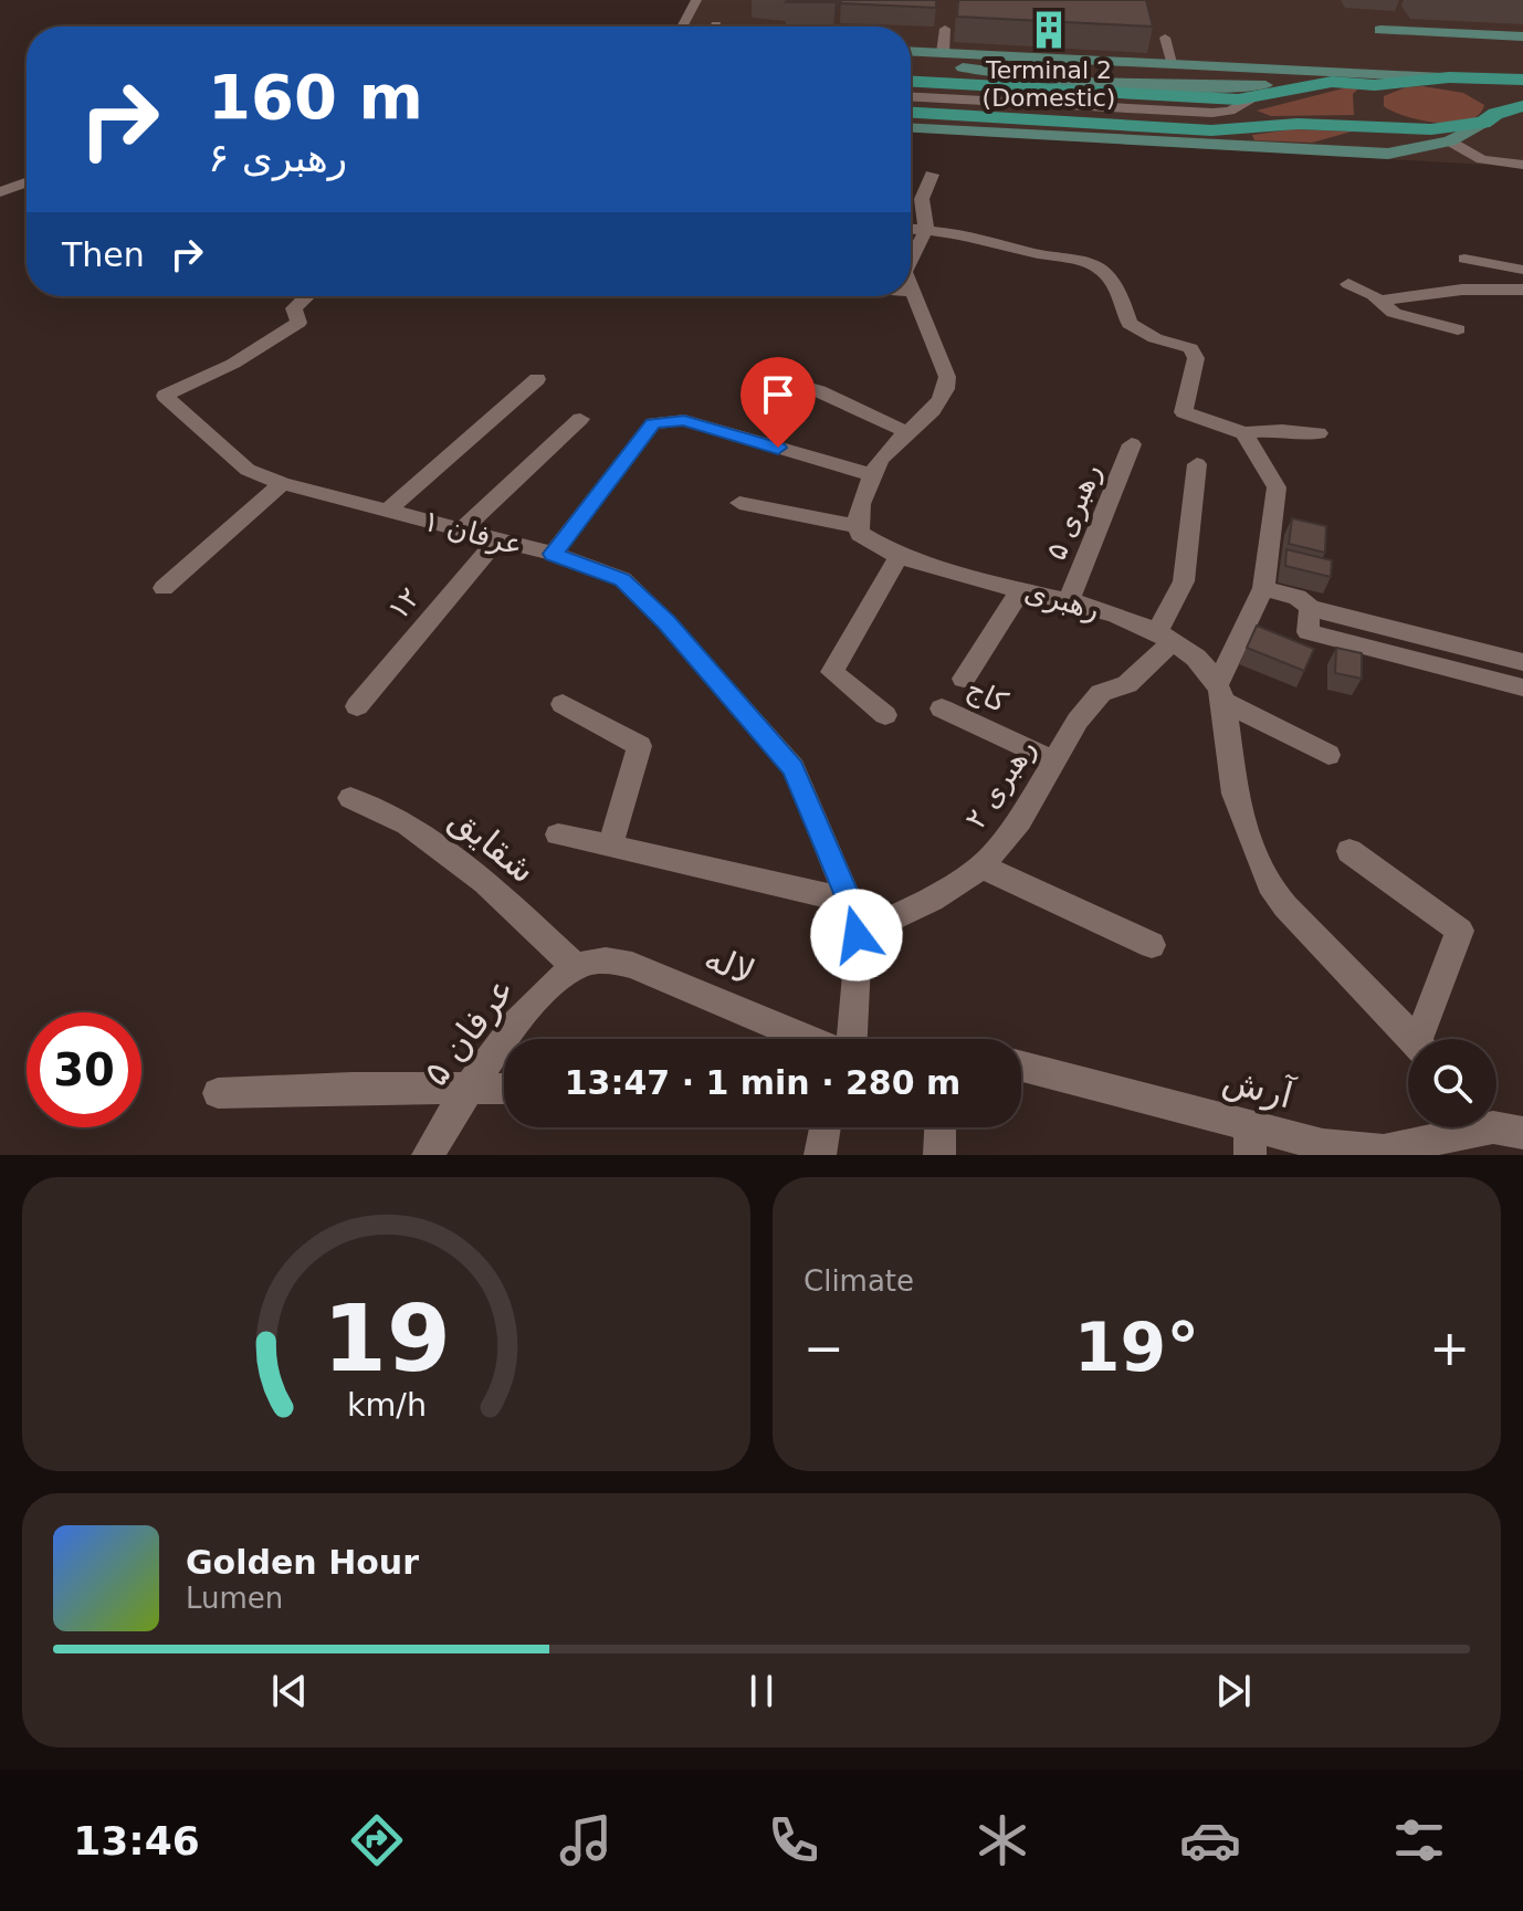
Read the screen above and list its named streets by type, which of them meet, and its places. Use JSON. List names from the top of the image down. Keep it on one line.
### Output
{"streets":{"street":["رهبری ۵","عرفان ۱","رهبری","۱۲","کاج","رهبری ۲","شقایق","لاله","عرفان ۵","آرش"]},"crossings":[["رهبری ۵","رهبری"],["عرفان ۱","۱۲"],["عرفان ۱","رهبری ۲"],["رهبری","رهبری ۲"],["کاج","رهبری ۲"],["شقایق","لاله"],["شقایق","عرفان ۵"],["لاله","عرفان ۵"]],"places":{"building":["Terminal 2 (Domestic)"]},"page":{"turn":["160 m","رهبری ۶"],"then":"Then","limit":"30","trip":"13:47 · 1 min · 280 m","tile":"Climate","heat":["−","19°","+"],"song":["Golden Hour","Lumen"],"tabs":"13:46","gauge":["19","km/h"]}}
